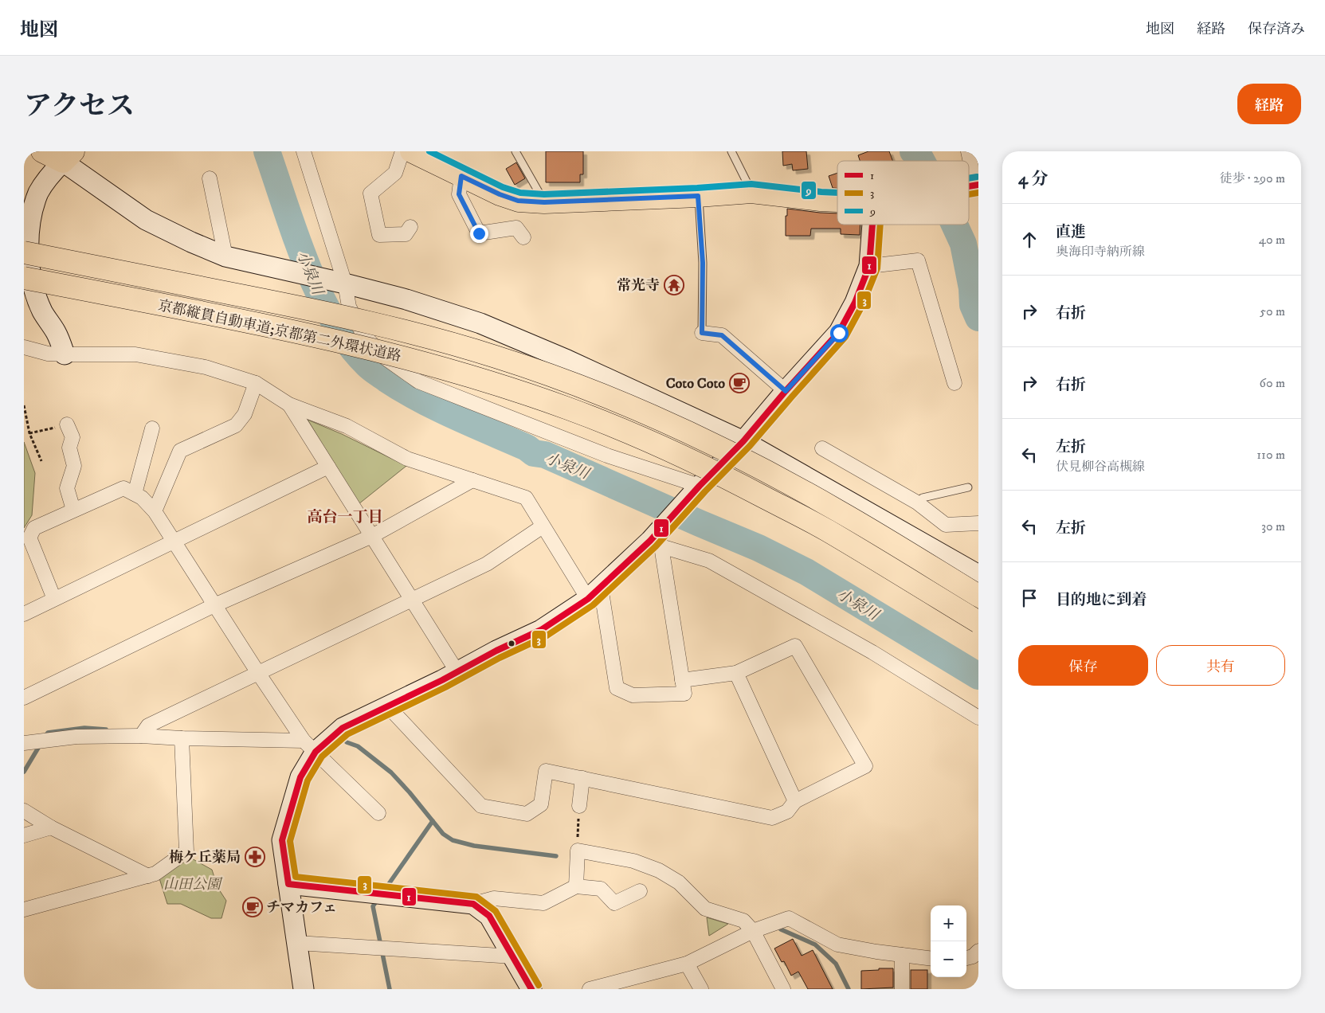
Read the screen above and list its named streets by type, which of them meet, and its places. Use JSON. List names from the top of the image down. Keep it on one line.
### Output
{"streets":{"main road":["京都縦貫自動車道;京都第二外環状道路"]},"districts":["高台一丁目"],"water":["小泉川"],"parks":["山田公園"],"places":{"temple":["常光寺"],"cafe":["Coto Coto","チマカフェ"],"pharmacy":["梅ケ丘薬局"]},"lines":["transit line 9","transit line 1","transit line 3"],"legend":["1","3","9"],"page":{"header":"地図","nav":["地図","経路","保存済み"],"title":"アクセス","buttons":["経路",["保存","共有"]],"heading":["4 分","徒歩 · 290 m"],"list":[["直進","奥海印寺納所線","40 m"],["右折","50 m"],["右折","60 m"],["左折","伏見柳谷高槻線","110 m"],["左折","30 m"],"目的地に到着"],"map_buttons":["+","−"]}}
